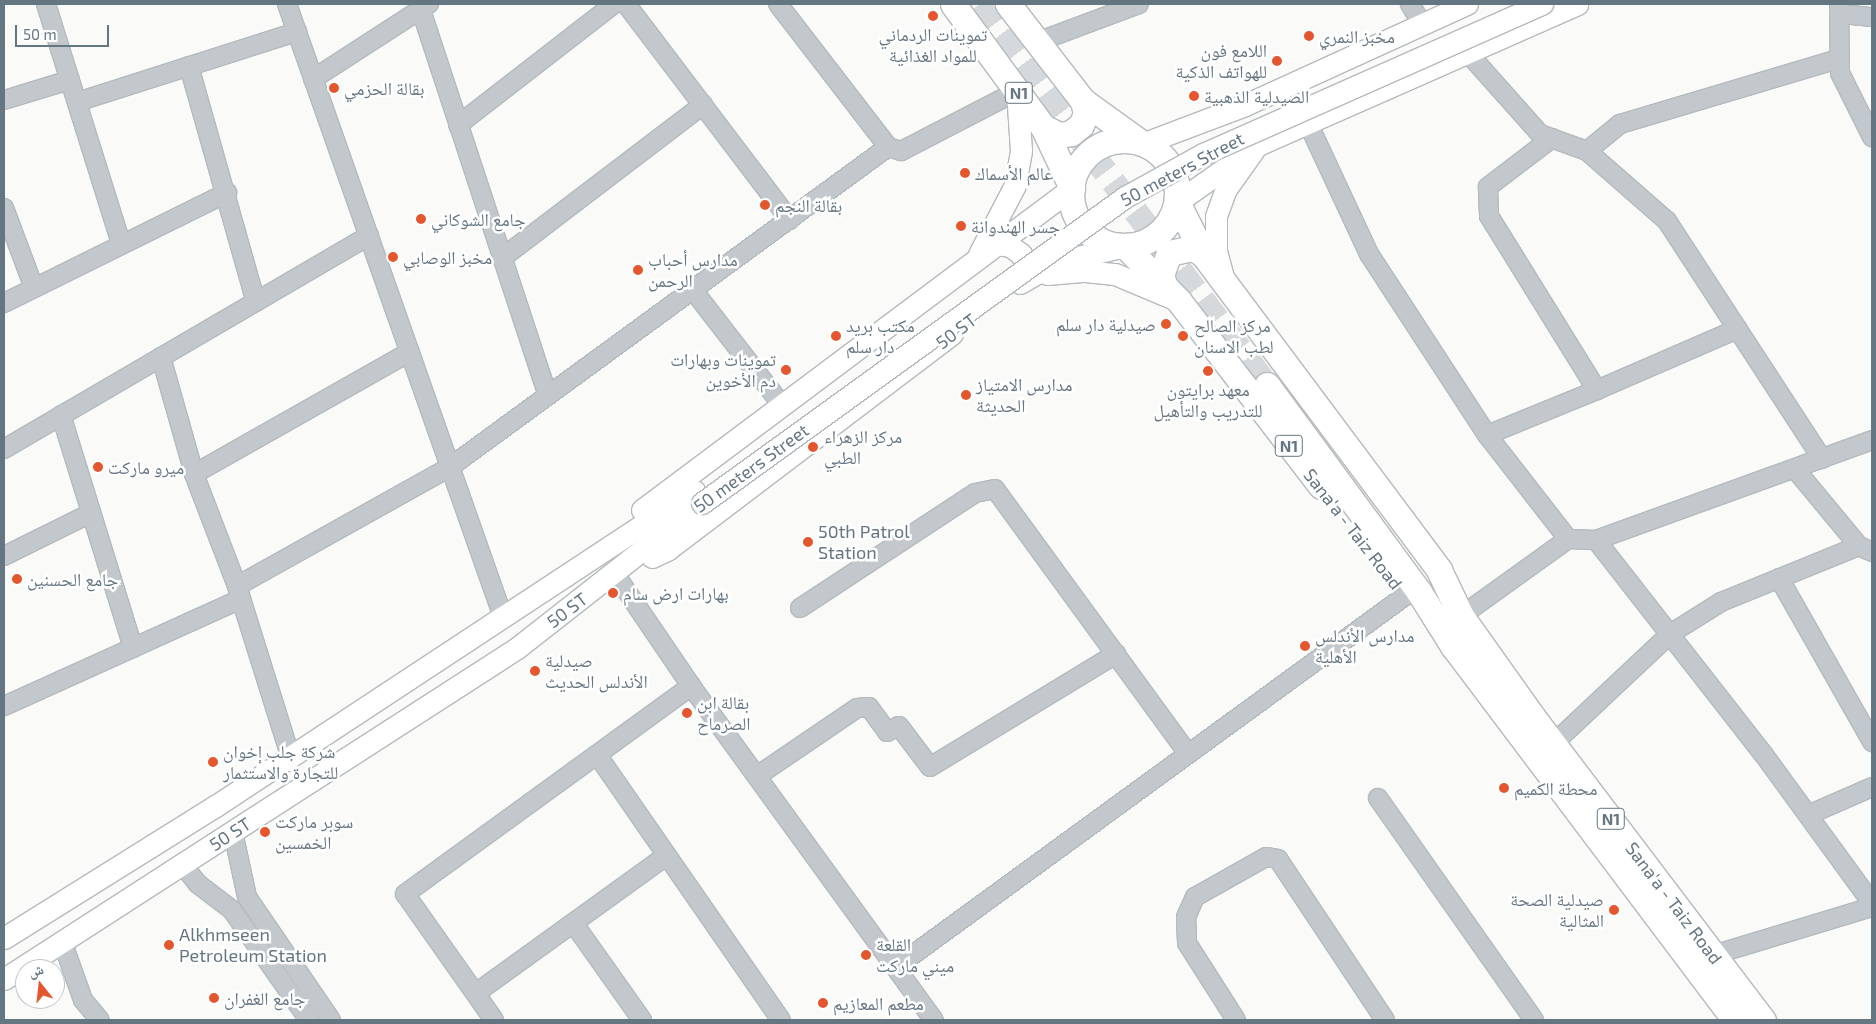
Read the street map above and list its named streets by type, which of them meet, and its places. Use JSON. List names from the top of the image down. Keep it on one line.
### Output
{"streets":{"highway":["N1","Sana'a - Taiz Road"],"main road":["50 meters Street","50 ST"]},"crossings":[["N1","50 ST"],["N1","Sana'a - Taiz Road"],["50 meters Street","50 ST"],["50 ST","Sana'a - Taiz Road"]],"places":["تموينات الردماني للمواد الغذائية","مخبز النمري","اللامع فون للهواتف الذكية","بقالة الحزمي","الصيدلية الذهبية","عالم الأسماك","بقالة النجم","جامع الشوكاني","جسر الهندوانة","مخبز الوصابي","مدارس أحباب الرحمن","صيدلية دار سلم","مكتب بريد دار سلم","مركز الصالح لطب الاسنان","تموينات وبهارات دم الأخوين","معهد برايتون للتدريب والتأهيل","مدارس الامتياز الحديثة","مركز الزهراء الطبي","ميرو ماركت","50th Patrol Station","جامع الحسنين","بهارات ارض سام","مدارس الأندلس الأهلية","صيدلية الأندلس الحديث","بقالة ابن الصرماح","شركة جلب إخوان للتجارة والاستثمار","محطة الكميم","سوبر ماركت الخمسين","صيدلية الصحة المثالية","Alkhmseen Petroleum Station","القلعة ميني ماركت","جامع الغفران","مطعم المعازيم"],"scale_bar":"50 m","north":"top"}
